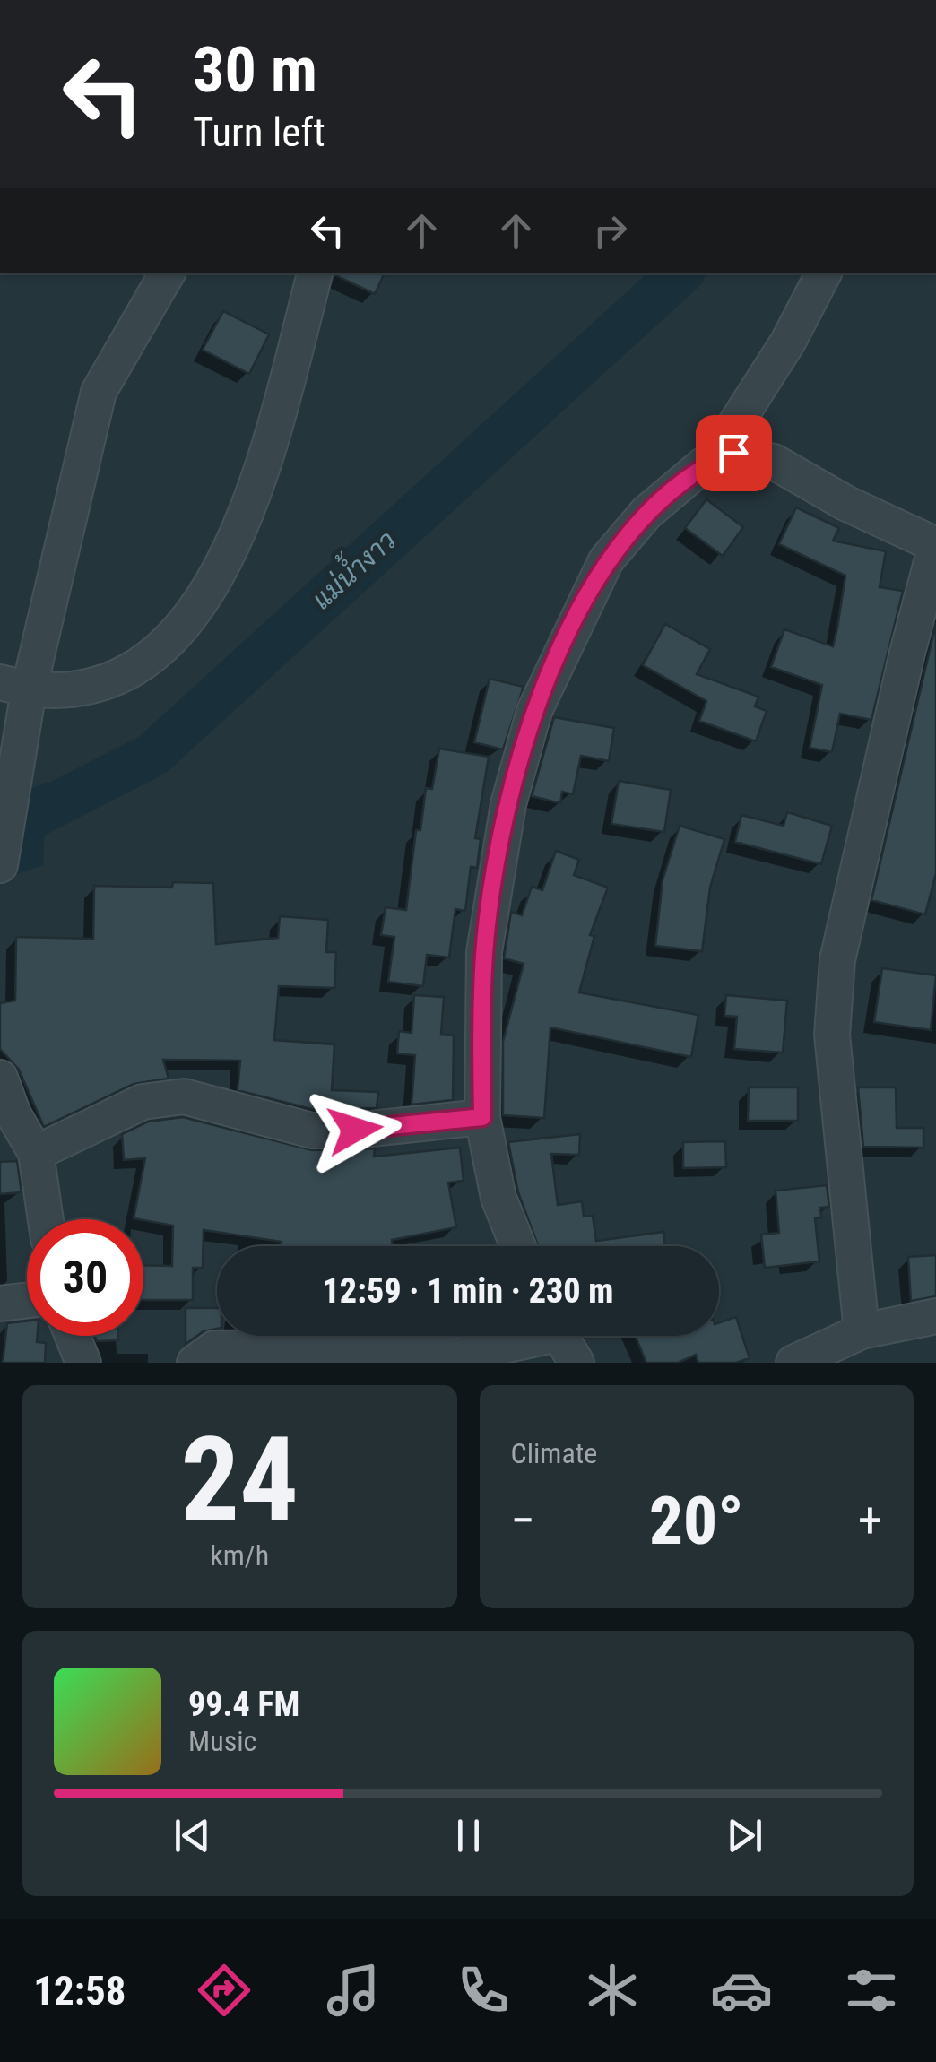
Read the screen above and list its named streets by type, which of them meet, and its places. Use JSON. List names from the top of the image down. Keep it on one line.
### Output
{"water":["แม่น้ำงาว"],"page":{"turn":["30 m","Turn left"],"limit":"30","trip":"12:59 · 1 min · 230 m","tile":[["24","km/h"],"Climate"],"heat":["−","20°","+"],"song":["99.4 FM","Music"],"tabs":"12:58"}}
